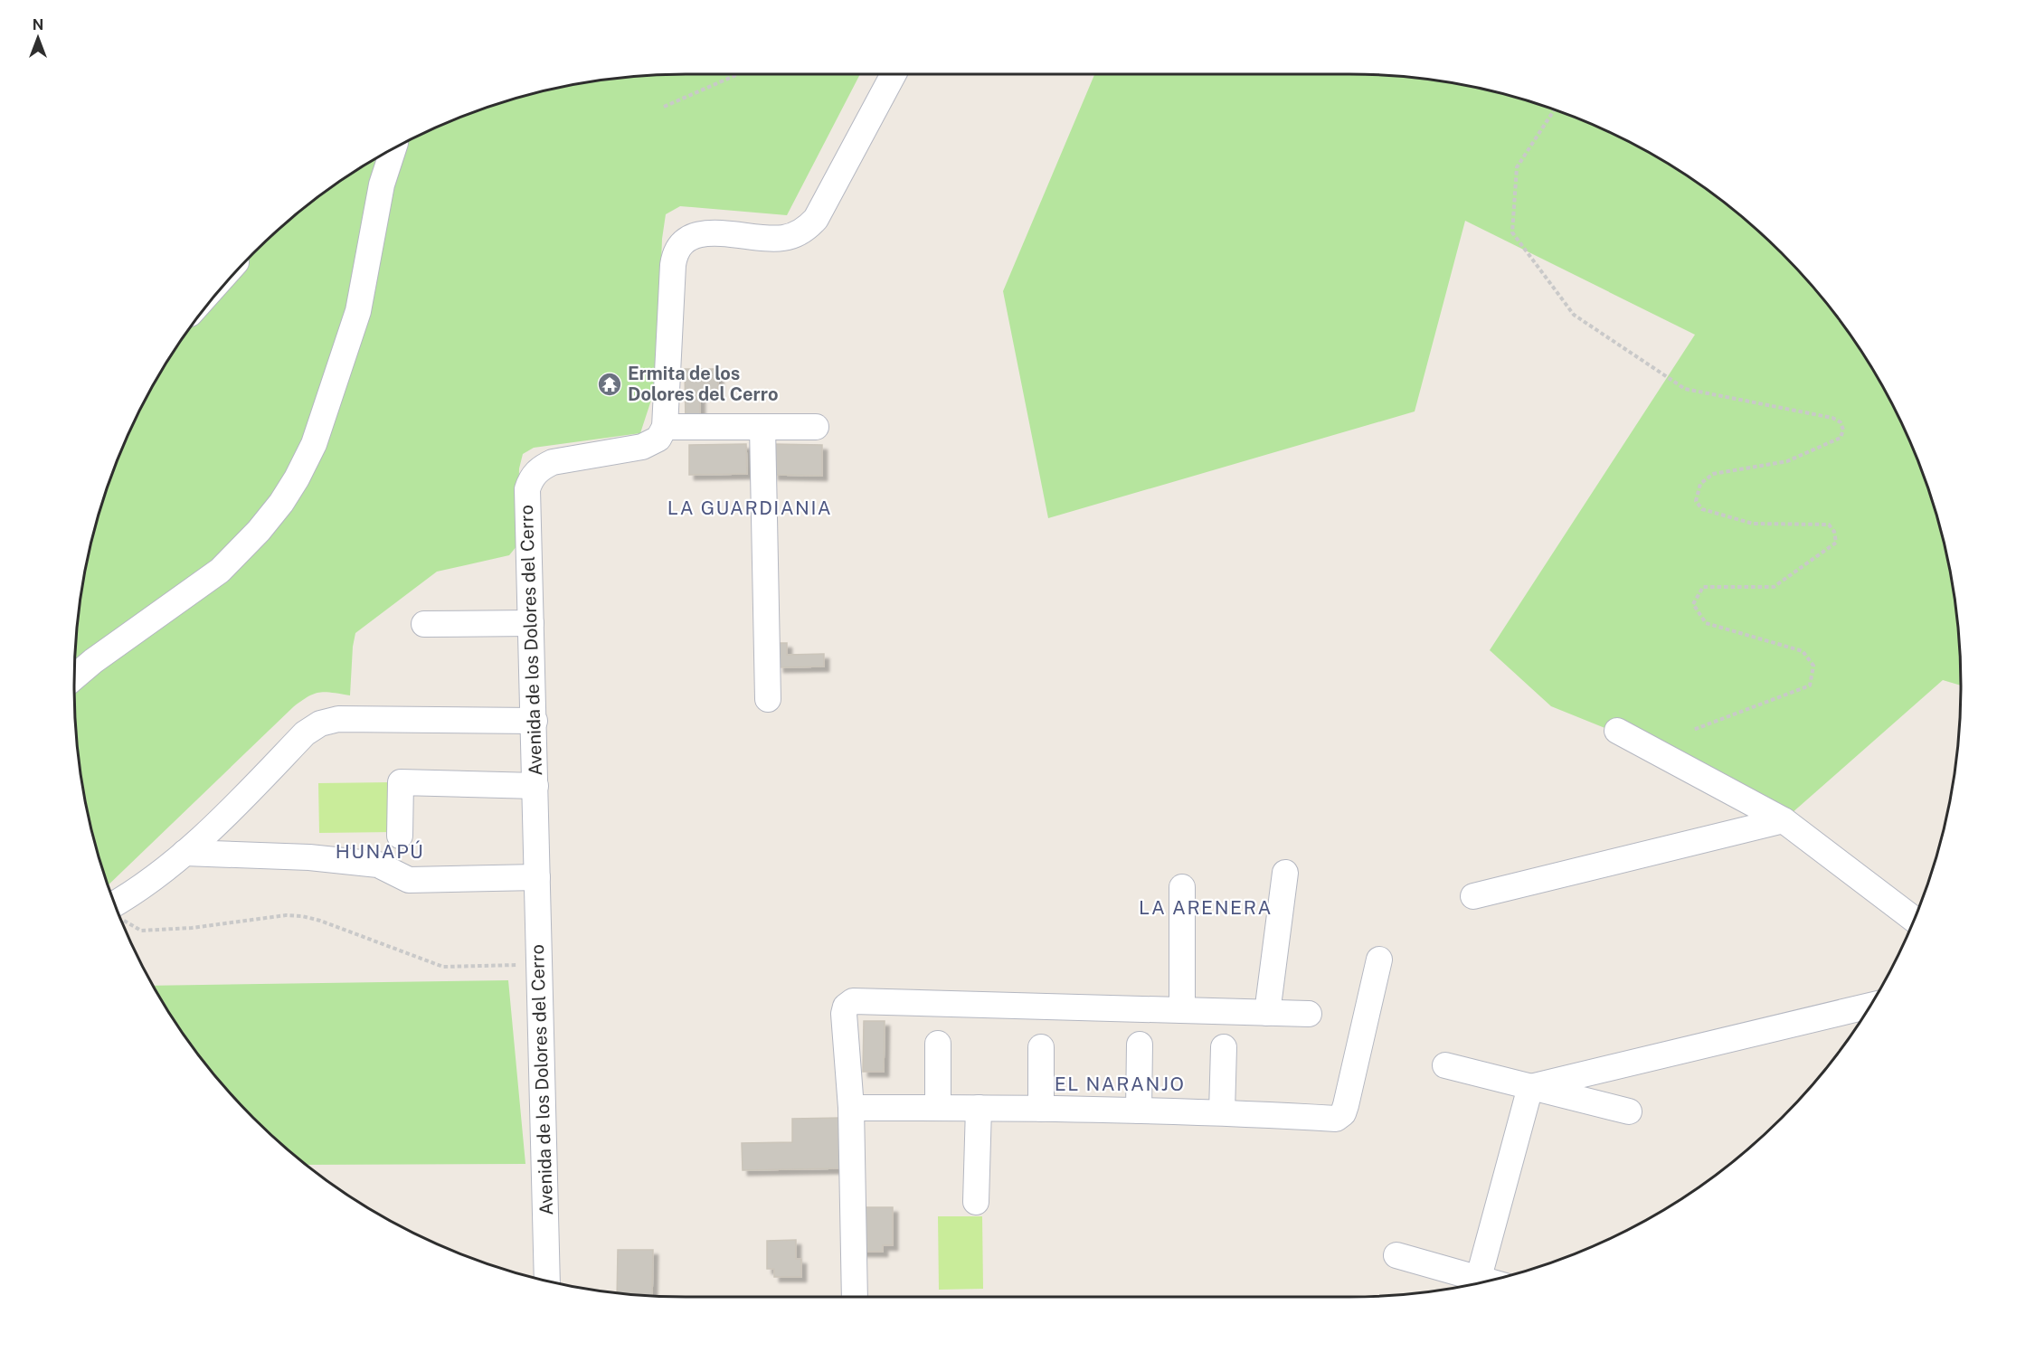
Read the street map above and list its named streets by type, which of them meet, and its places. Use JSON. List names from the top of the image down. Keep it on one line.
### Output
{"streets":{"street":["Avenida de los Dolores del Cerro"]},"districts":["LA GUARDIANIA","HUNAPÚ","LA ARENERA","EL NARANJO"],"places":{"temple":["Ermita de los Dolores del Cerro"]},"north":"top"}
